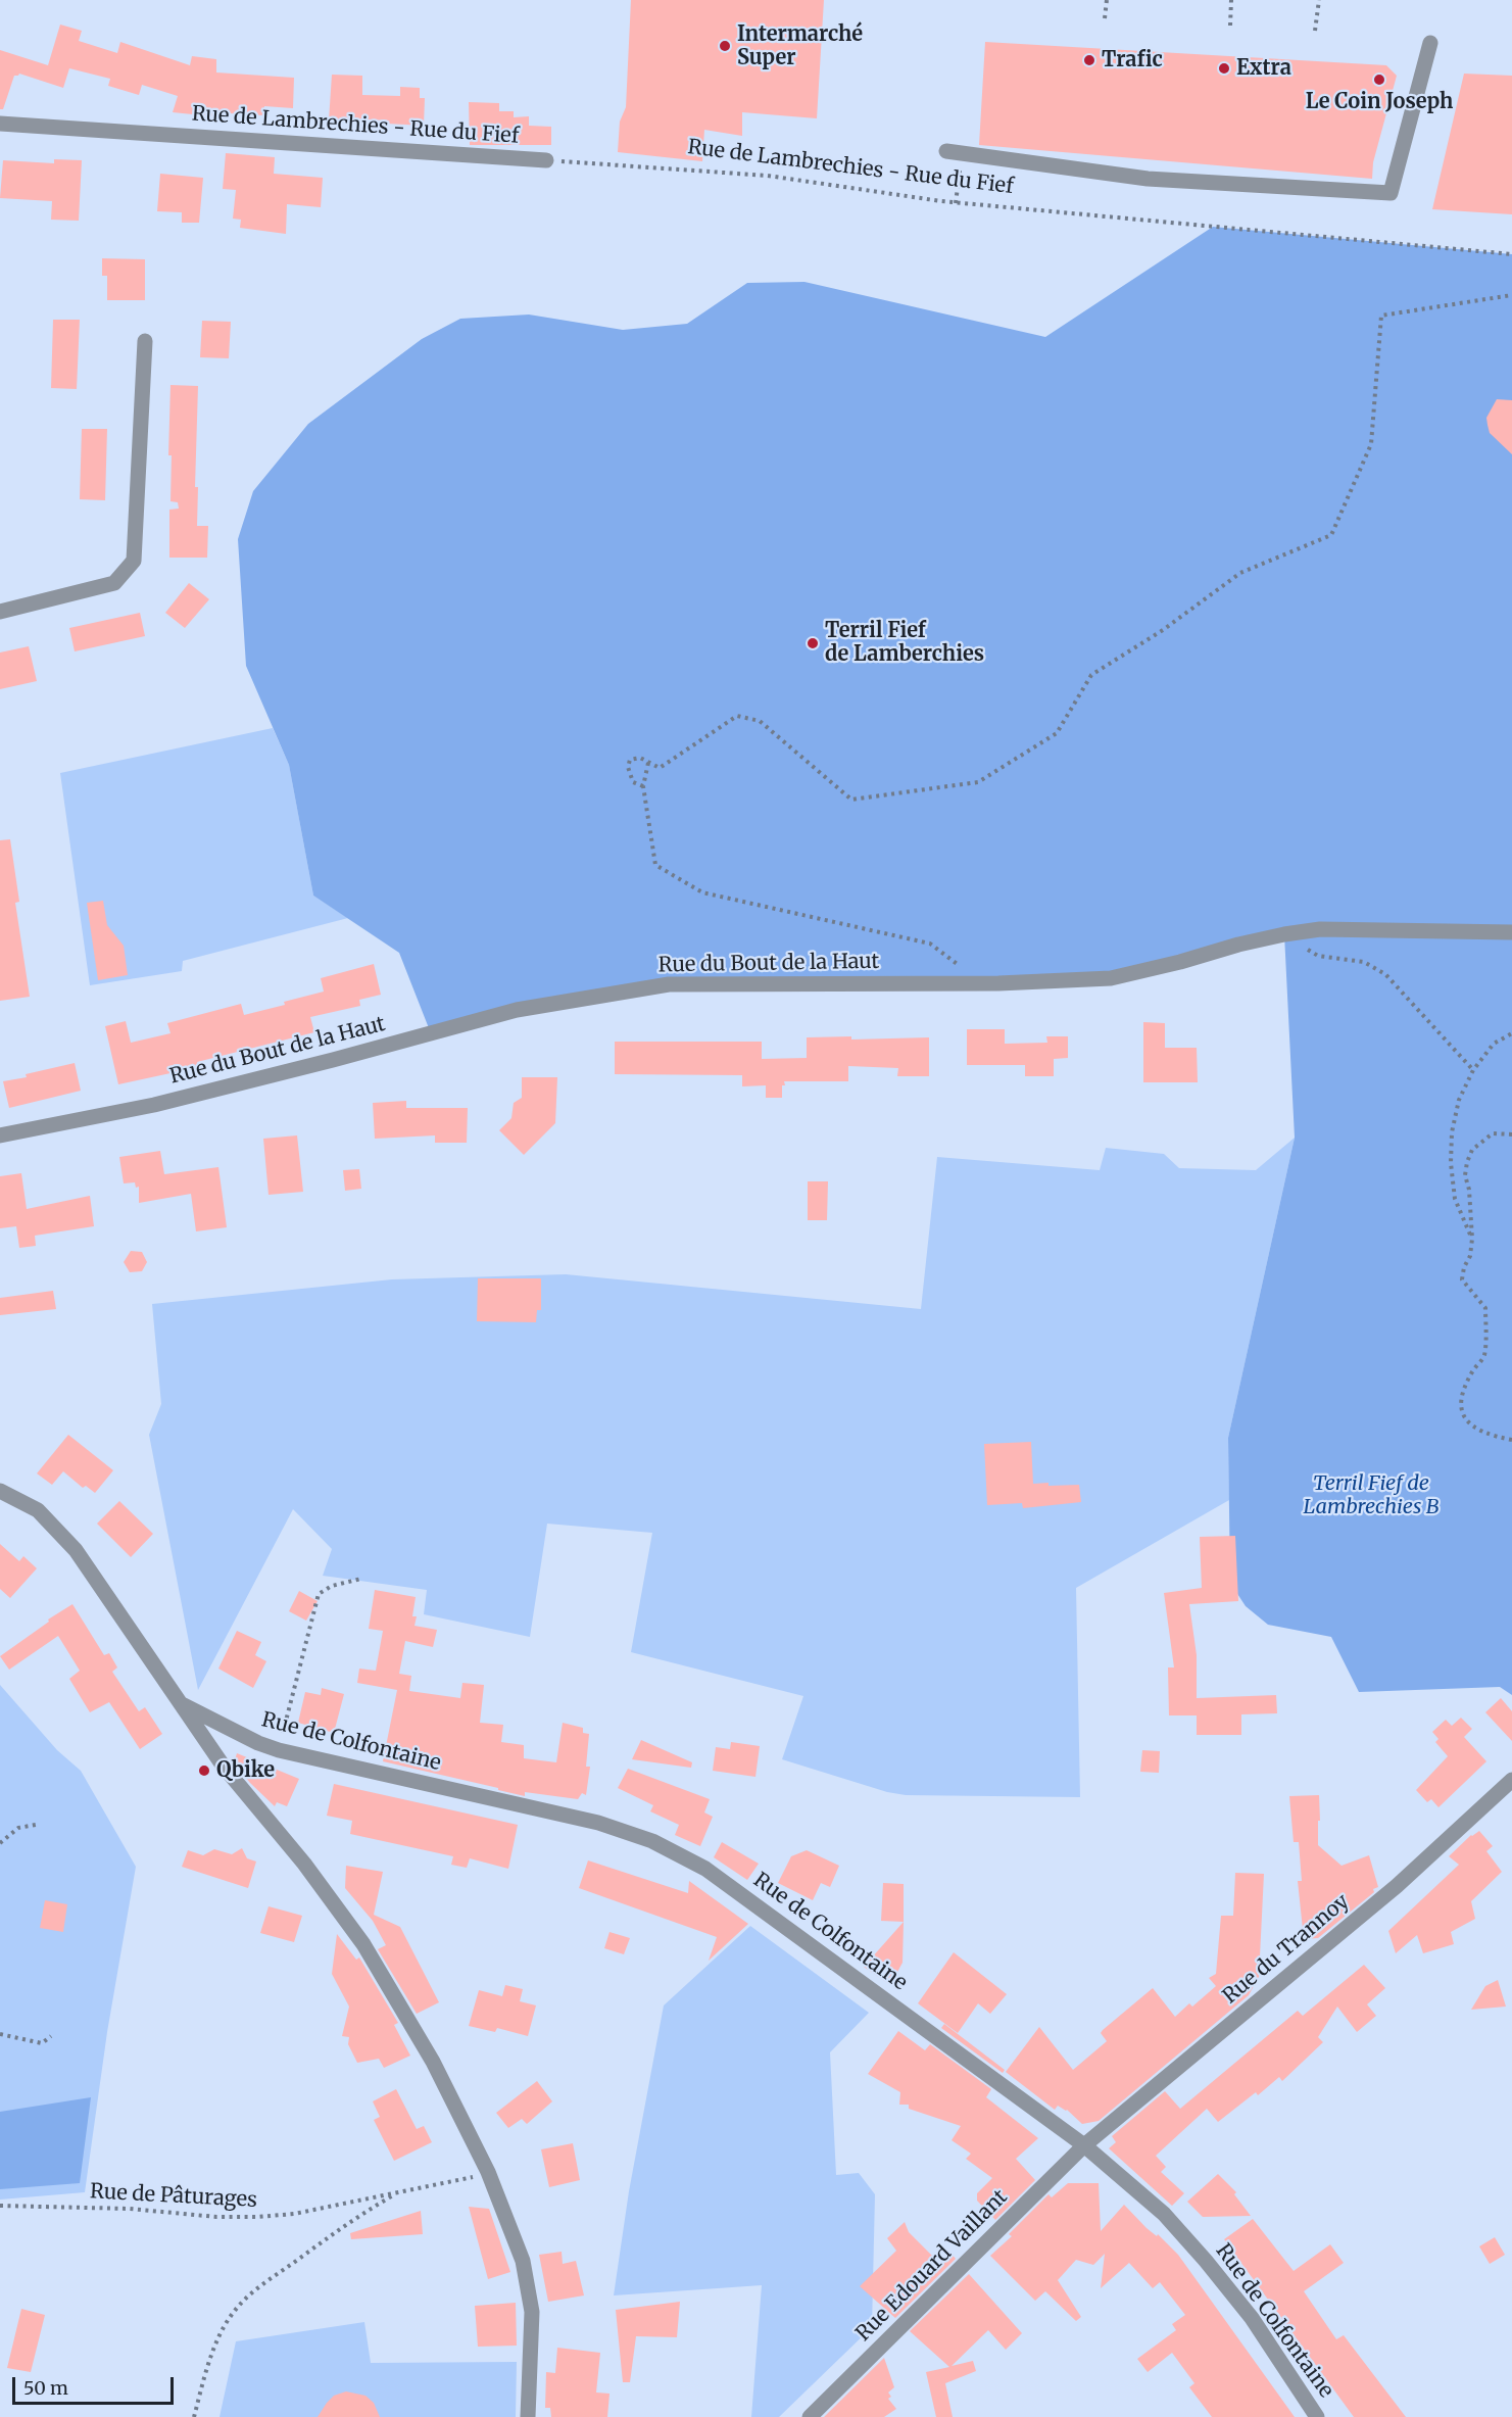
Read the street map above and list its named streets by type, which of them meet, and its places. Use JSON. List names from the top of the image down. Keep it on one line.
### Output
{"streets":{"street":["Rue de Lambrechies - Rue du Fief","Rue du Bout de la Haut","Rue de Colfontaine","Rue du Trannoy","Rue Edouard Vaillant"],"path":["Rue de Pâturages"]},"crossings":[["Rue de Colfontaine","Rue du Trannoy"],["Rue de Colfontaine","Rue Edouard Vaillant"],["Rue du Trannoy","Rue Edouard Vaillant"]],"parks":["Terril Fief de Lambrechies B"],"places":["Intermarché Super","Trafic","Extra","Le Coin Joseph","Terril Fief de Lamberchies","Qbike"],"scale_bar":"50 m"}
